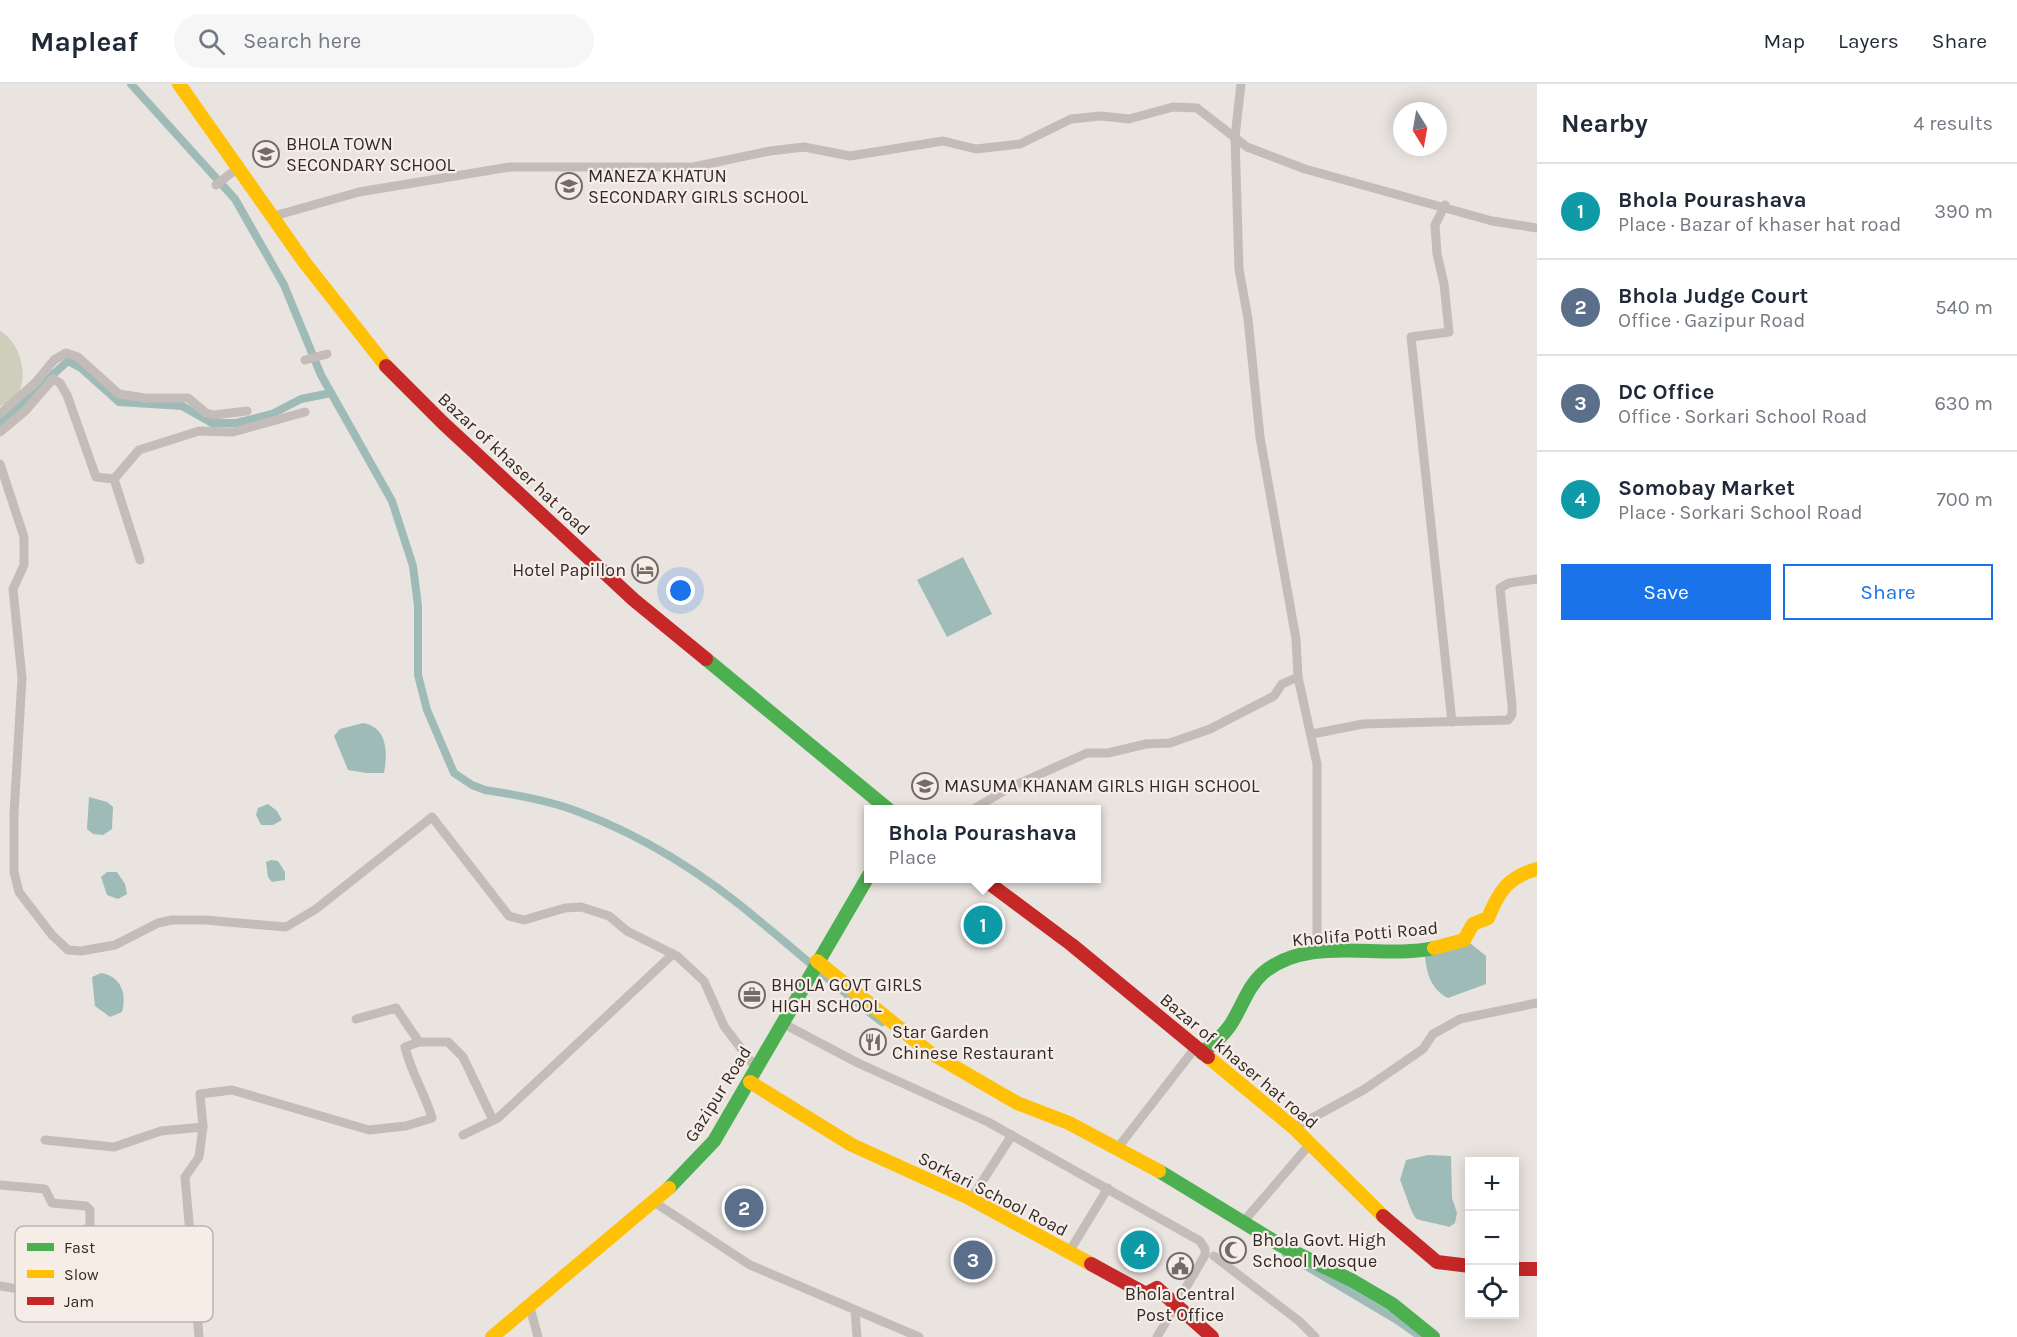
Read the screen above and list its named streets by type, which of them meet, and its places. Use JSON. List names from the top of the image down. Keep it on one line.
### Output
{"streets":{"street":["Bazar of khaser hat road","Kholifa Potti Road","Gazipur Road","Sorkari School Road"]},"crossings":[["Bazar of khaser hat road","Kholifa Potti Road"],["Gazipur Road","Sorkari School Road"]],"places":{"school or university":["BHOLA TOWN SECONDARY SCHOOL","MANEZA KHATUN SECONDARY GIRLS SCHOOL","MASUMA KHANAM GIRLS HIGH SCHOOL"],"hotel":["Hotel Papillon"],"office":["BHOLA GOVT GIRLS HIGH SCHOOL"],"restaurant":["Star Garden Chinese Restaurant"],"mosque":["Bhola Govt. High School Mosque"],"public building":["Bhola Central Post Office"]},"legend":["Fast","Slow","Jam"],"north":"bottom","page":{"header":"Mapleaf","search":"Search here","nav":["Map","Layers","Share"],"heading":["Nearby","4 results"],"list":[{"mark":"1","name":"Bhola Pourashava","note":"Place · Bazar of khaser hat road","value":"390 m"},{"mark":"2","name":"Bhola Judge Court","note":"Office · Gazipur Road","value":"540 m"},{"mark":"3","name":"DC Office","note":"Office · Sorkari School Road","value":"630 m"},{"mark":"4","name":"Somobay Market","note":"Place · Sorkari School Road","value":"700 m"}],"buttons":["Save","Share"],"popup":["Bhola Pourashava","Place"],"pins":["1","2","4","3"],"map_buttons":["+","−"]}}
